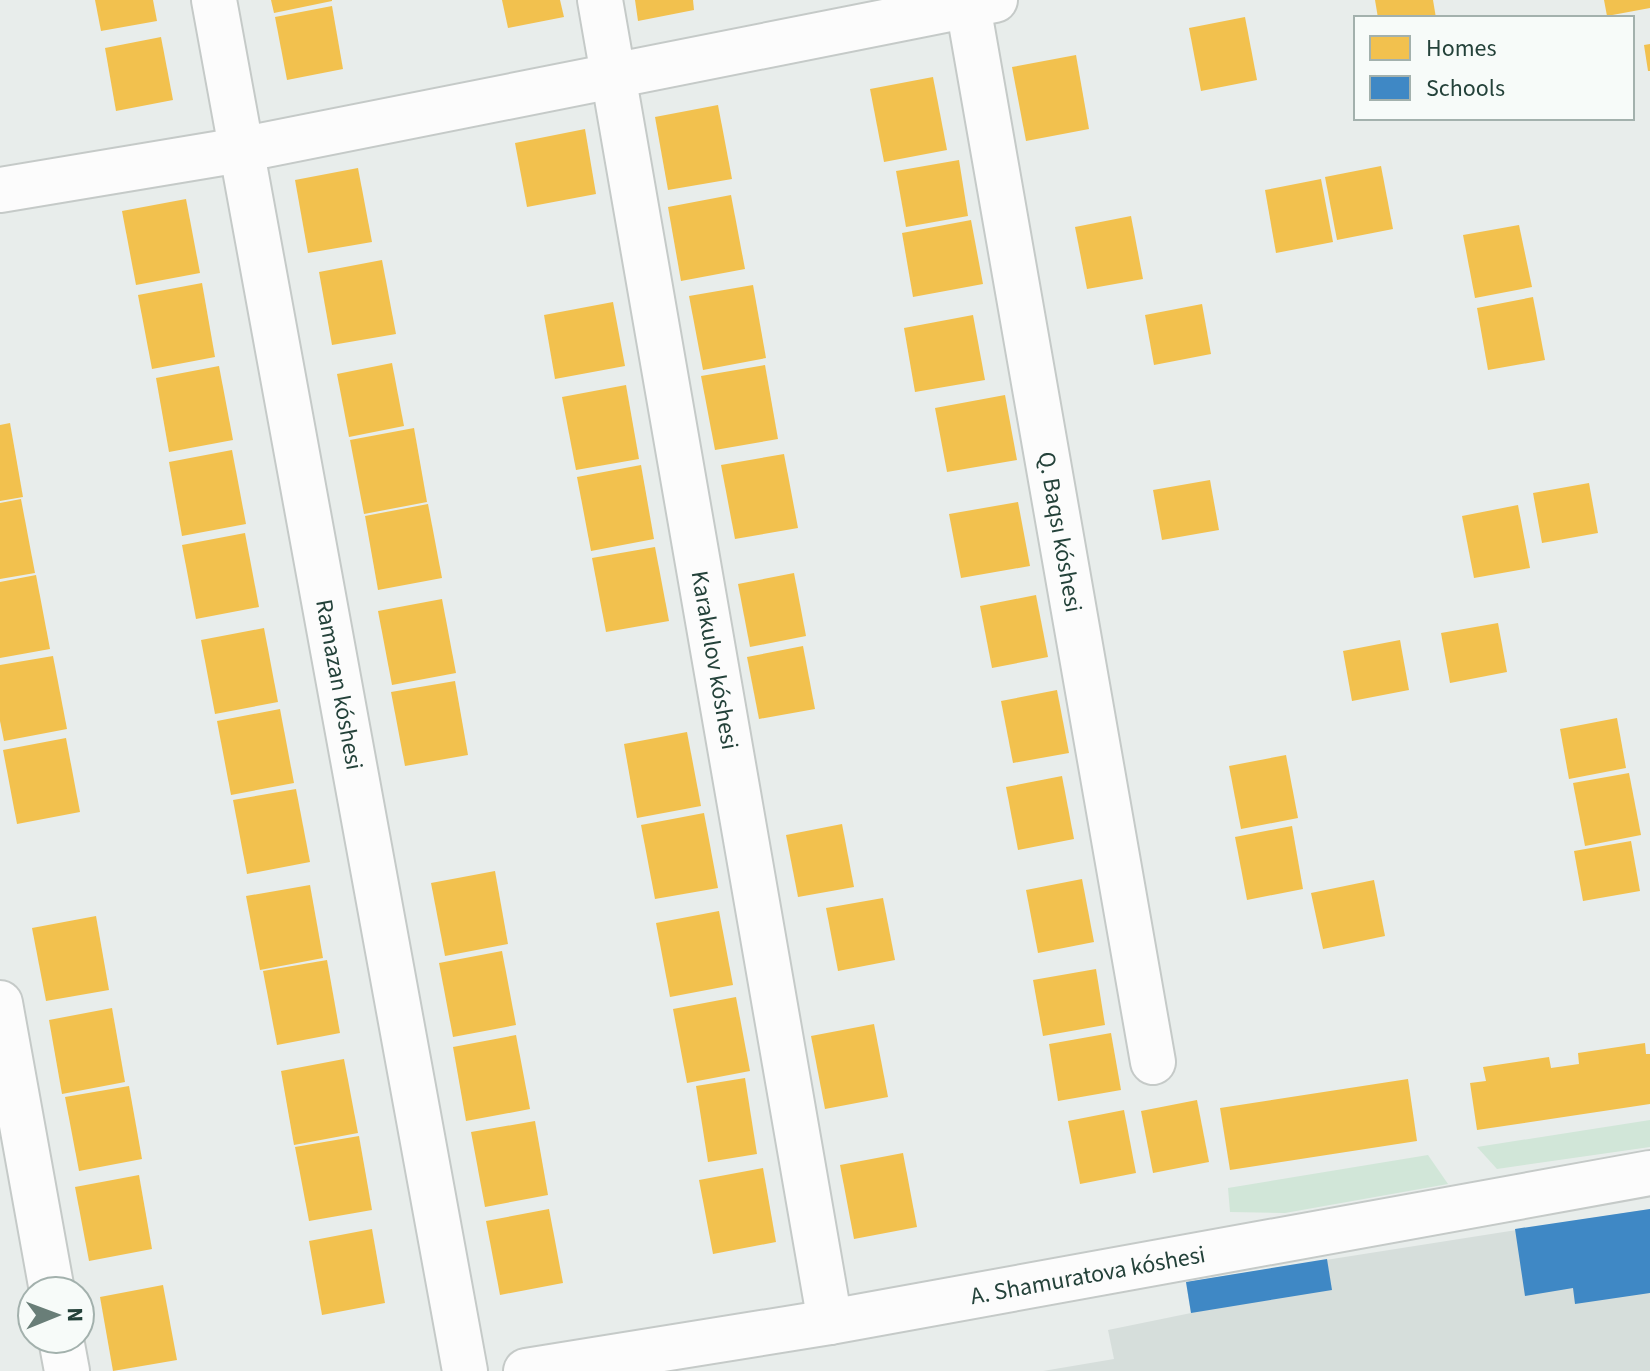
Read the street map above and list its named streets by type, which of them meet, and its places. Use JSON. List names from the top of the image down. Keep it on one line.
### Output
{"streets":{"street":["Q. Baqsı kóshesi","Karakulov kóshesi","Ramazan kóshesi","A. Shamuratova kóshesi"]},"crossings":[["Karakulov kóshesi","A. Shamuratova kóshesi"]],"legend":["Homes","Schools"],"north":"right"}
